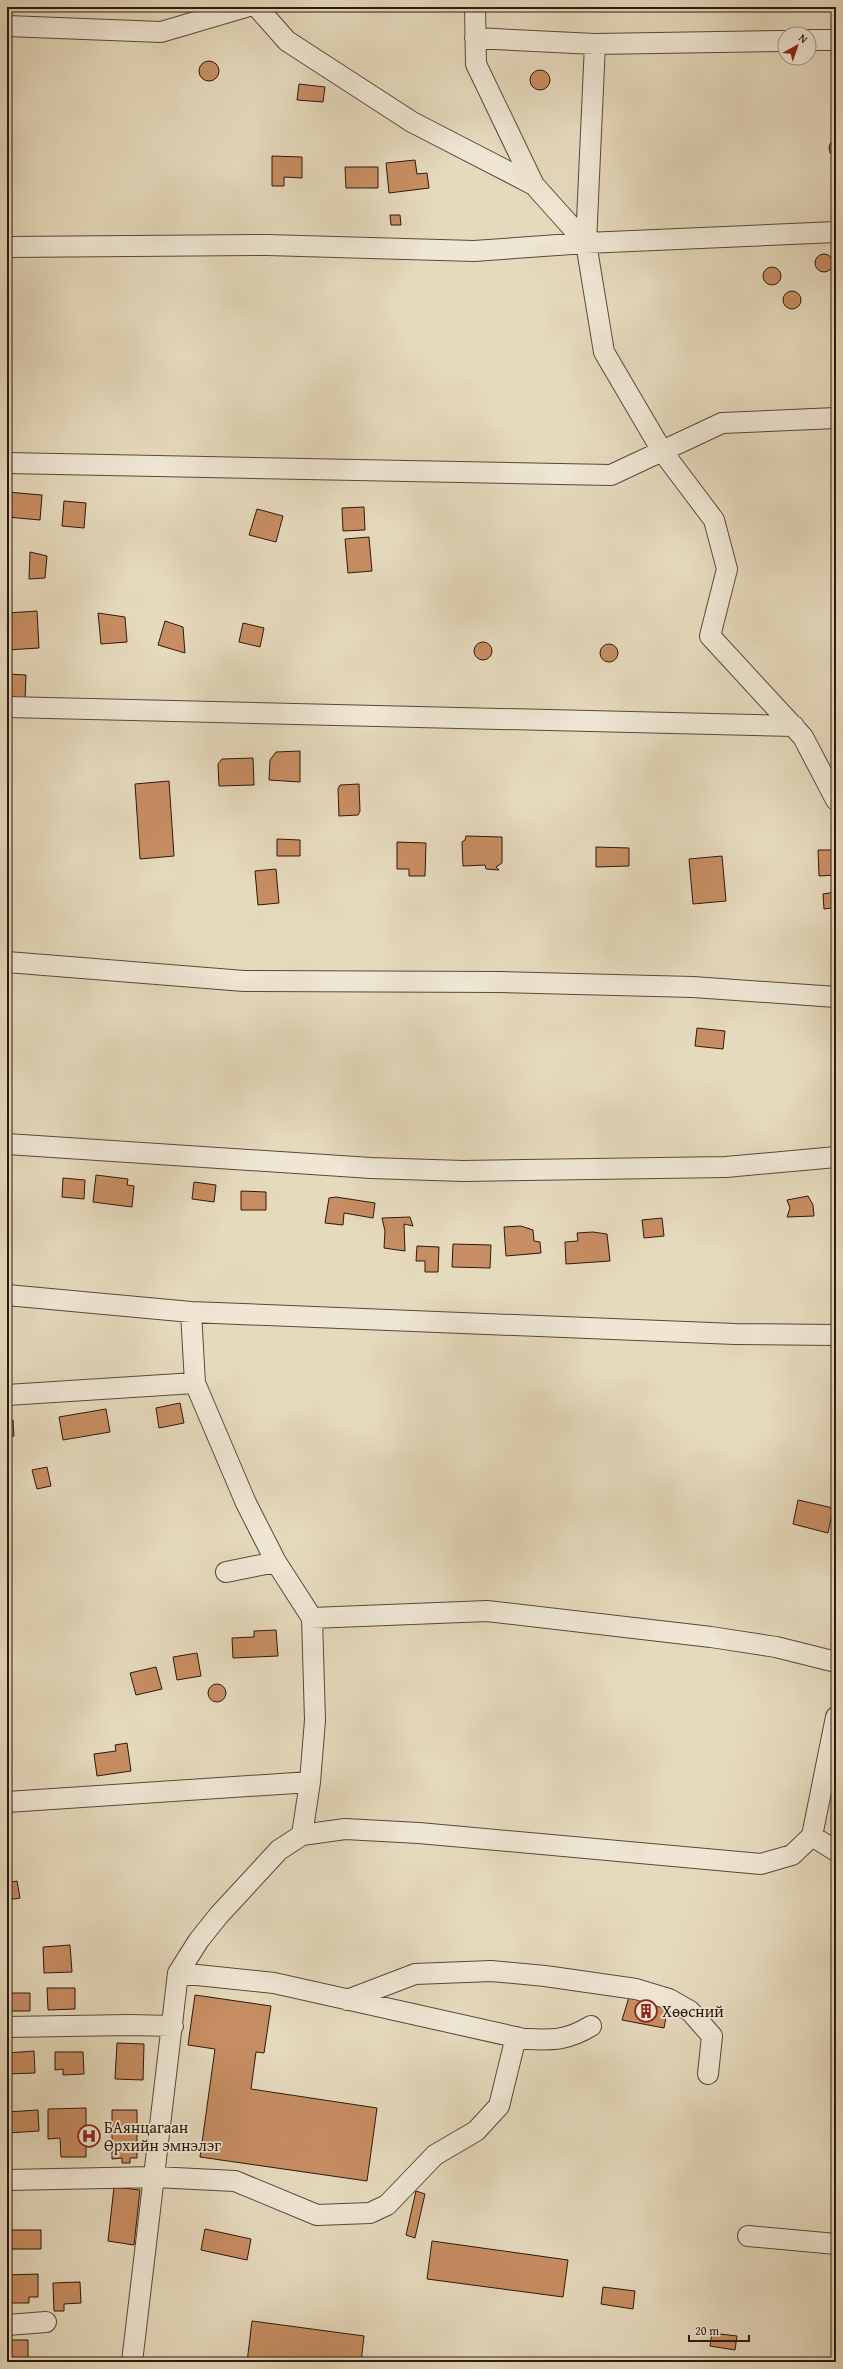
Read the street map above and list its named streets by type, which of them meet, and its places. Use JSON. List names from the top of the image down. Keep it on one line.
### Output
{"places":{"building":["Хөөсний"],"hospital":["БАянцагаан Өрхийн эмнэлэг"]},"scale_bar":"20 m","north":"top right"}
